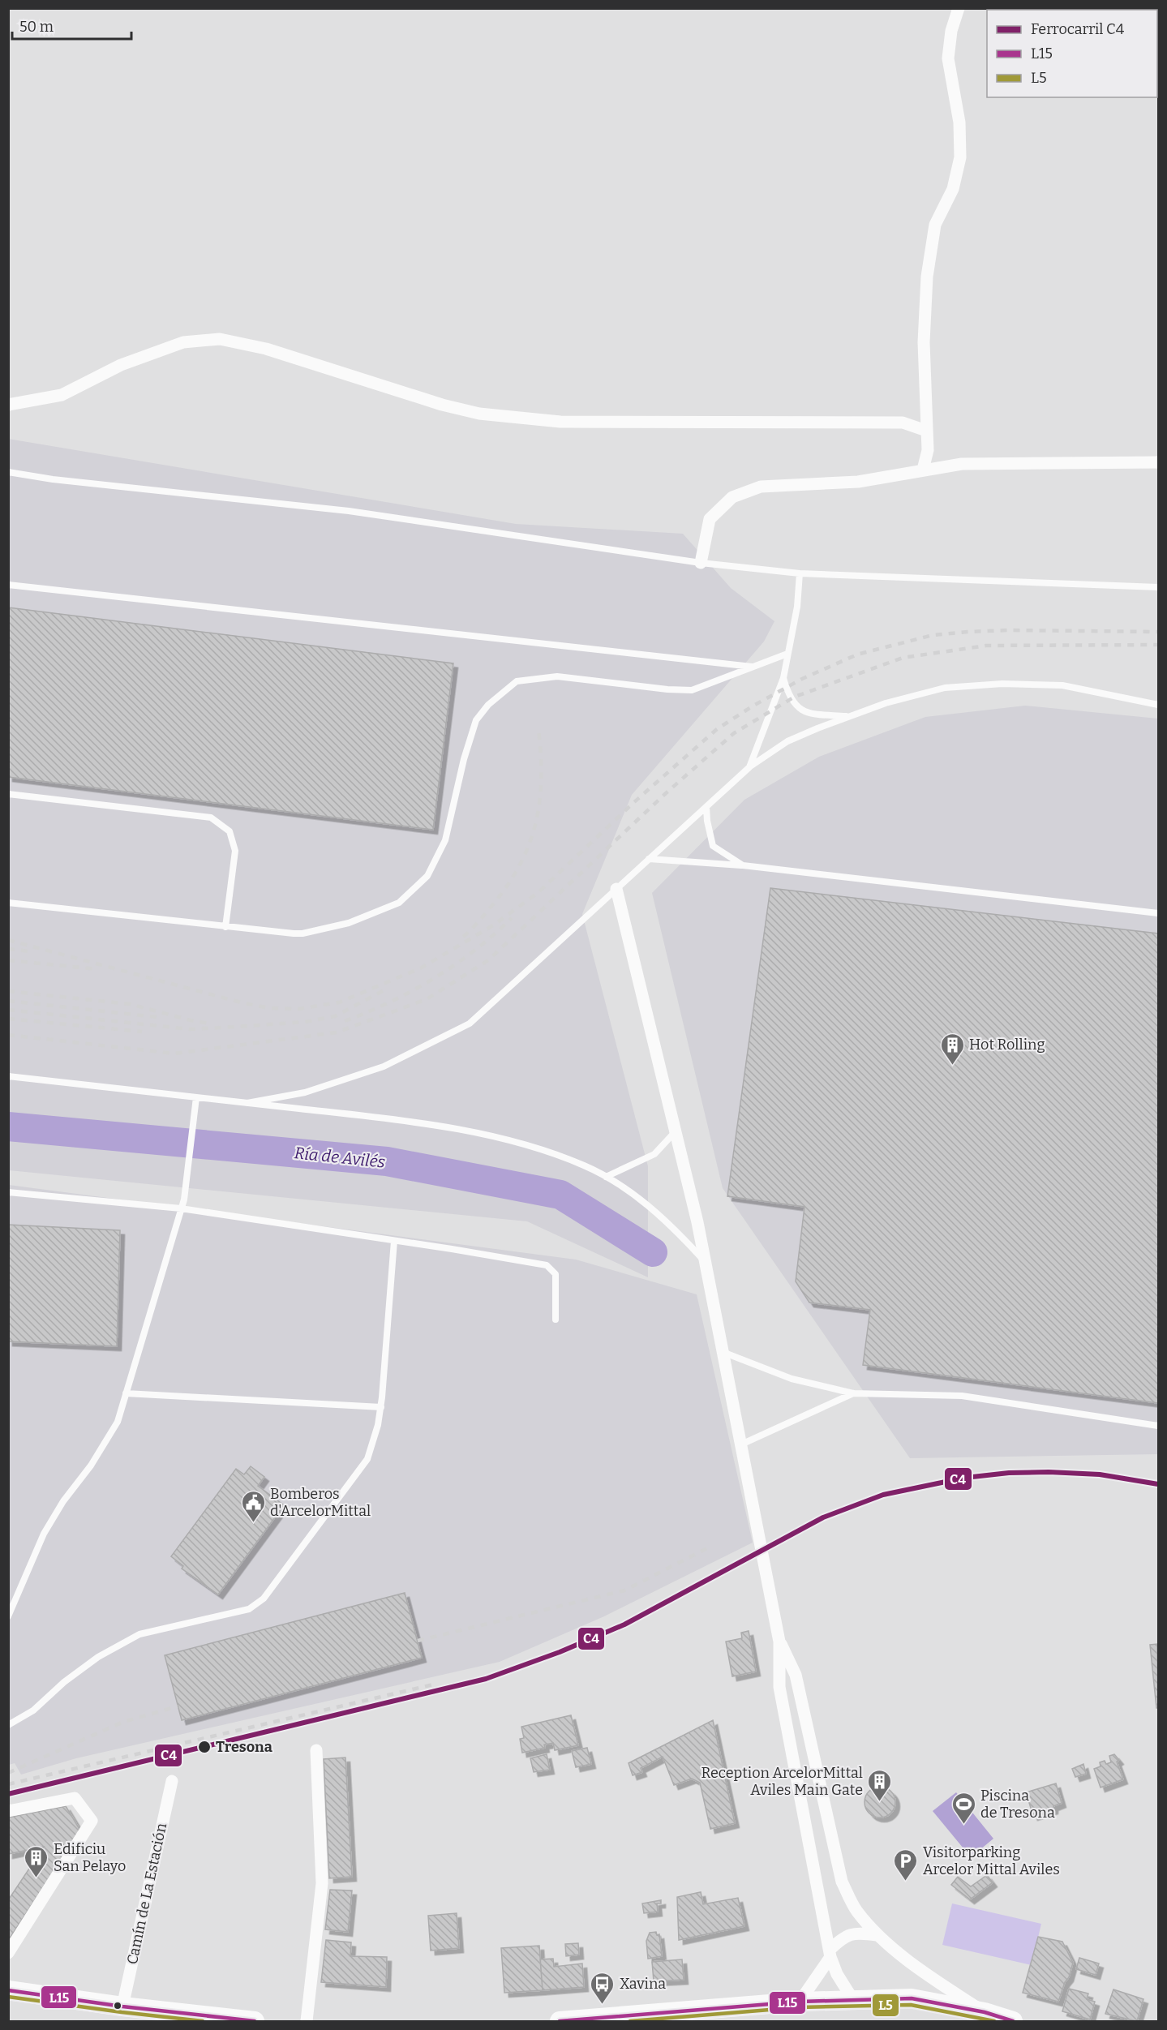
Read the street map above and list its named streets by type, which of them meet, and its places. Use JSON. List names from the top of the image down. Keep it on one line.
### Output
{"streets":{"street":["Camín de La Estación"]},"water":["Ría de Avilés"],"places":{"building":["Hot Rolling","Reception ArcelorMittal Aviles Main Gate","Edificiu San Pelayo"],"public building":["Bomberos d'ArcelorMittal"],"other":["Tresona"],"sports":["Piscina de Tresona"],"parking":["Visitorparking Arcelor Mittal Aviles"],"bus stop":["Xavina"]},"lines":["rail line C4","transit line L15","transit line L5"],"legend":["Ferrocarril C4","L15","L5"],"scale_bar":"50 m"}
